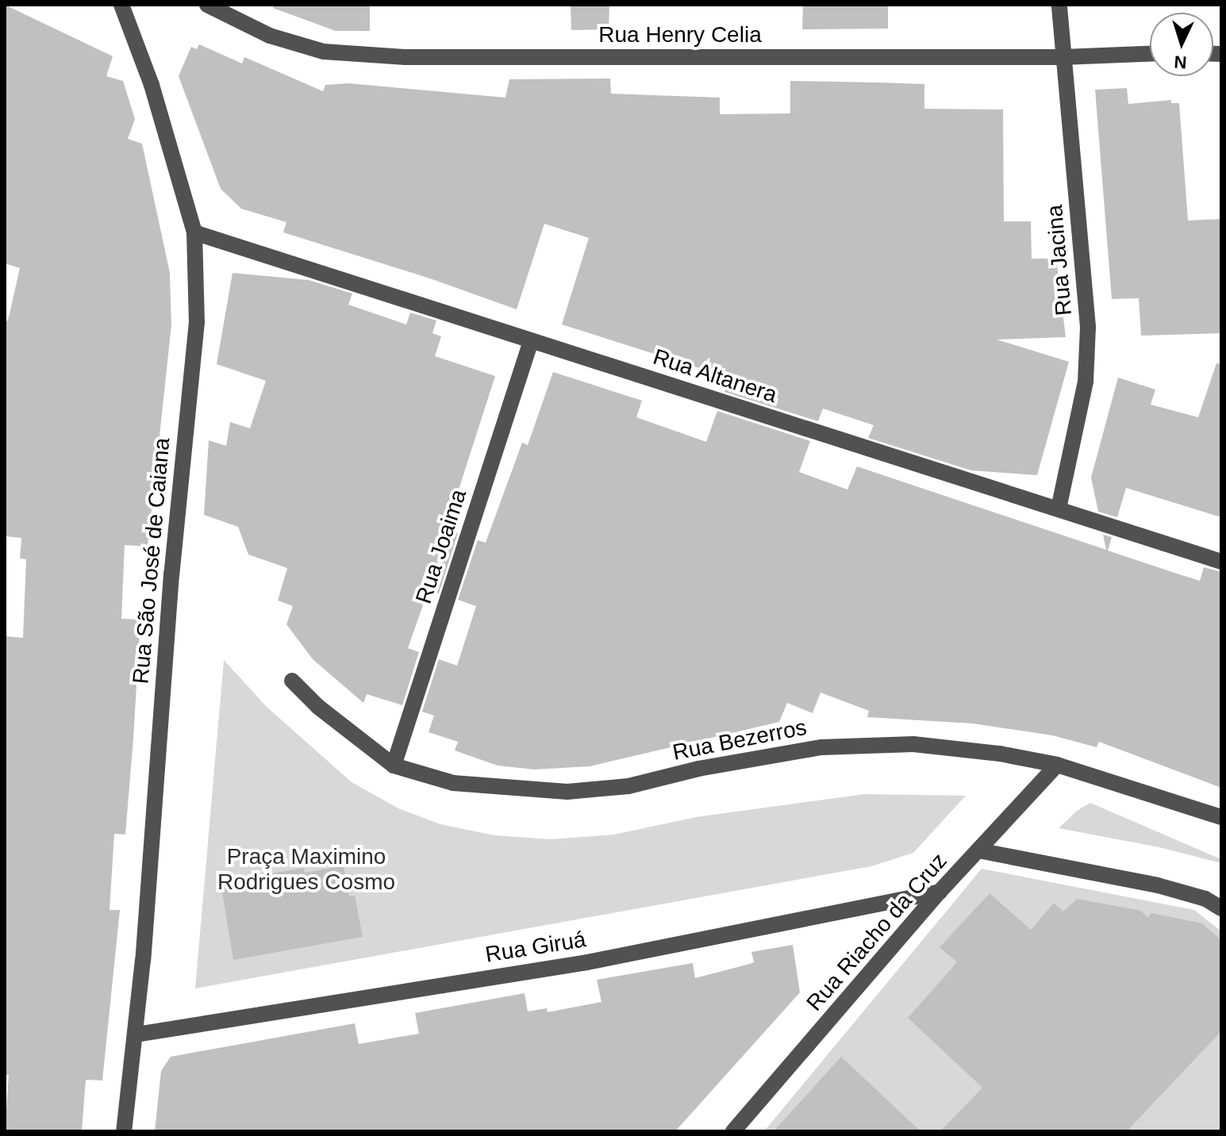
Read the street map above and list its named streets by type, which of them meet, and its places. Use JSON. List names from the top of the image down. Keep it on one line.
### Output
{"streets":{"street":["Rua Henry Celia","Rua Jacina","Rua Altanera","Rua Joaima","Rua São José de Caiana","Rua Bezerros","Rua Riacho da Cruz","Rua Giruá"]},"crossings":[["Rua Henry Celia","Rua Jacina"],["Rua Jacina","Rua Altanera"],["Rua Altanera","Rua Joaima"],["Rua Altanera","Rua São José de Caiana"],["Rua Joaima","Rua Bezerros"],["Rua São José de Caiana","Rua Giruá"],["Rua Bezerros","Rua Riacho da Cruz"],["Rua Riacho da Cruz","Rua Giruá"]],"parks":["Praça Maximino Rodrigues Cosmo"],"north":"bottom"}
